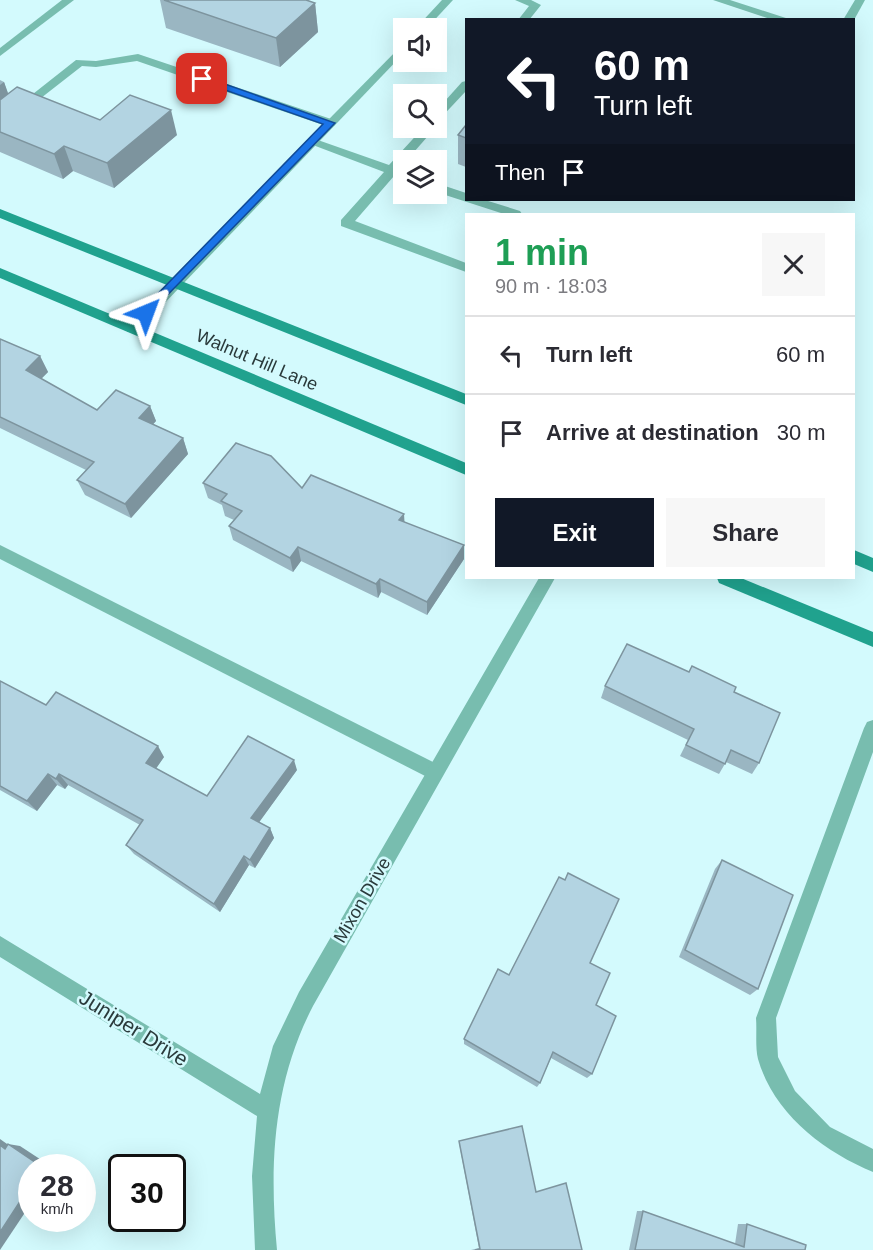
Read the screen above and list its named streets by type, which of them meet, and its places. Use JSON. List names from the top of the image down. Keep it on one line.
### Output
{"streets":{"main road":["Walnut Hill Lane"],"street":["Mixon Drive","Juniper Drive"]},"crossings":[["Mixon Drive","Juniper Drive"]],"page":{"turn":["60 m","Turn left"],"then":"Then","heading":["1 min","90 m · 18:03"],"list":[{"name":"Turn left","value":"60 m"},{"name":"Arrive at destination","value":"30 m"}],"buttons":["Exit","Share"],"speed":"28 km/h","limit":"30"}}
